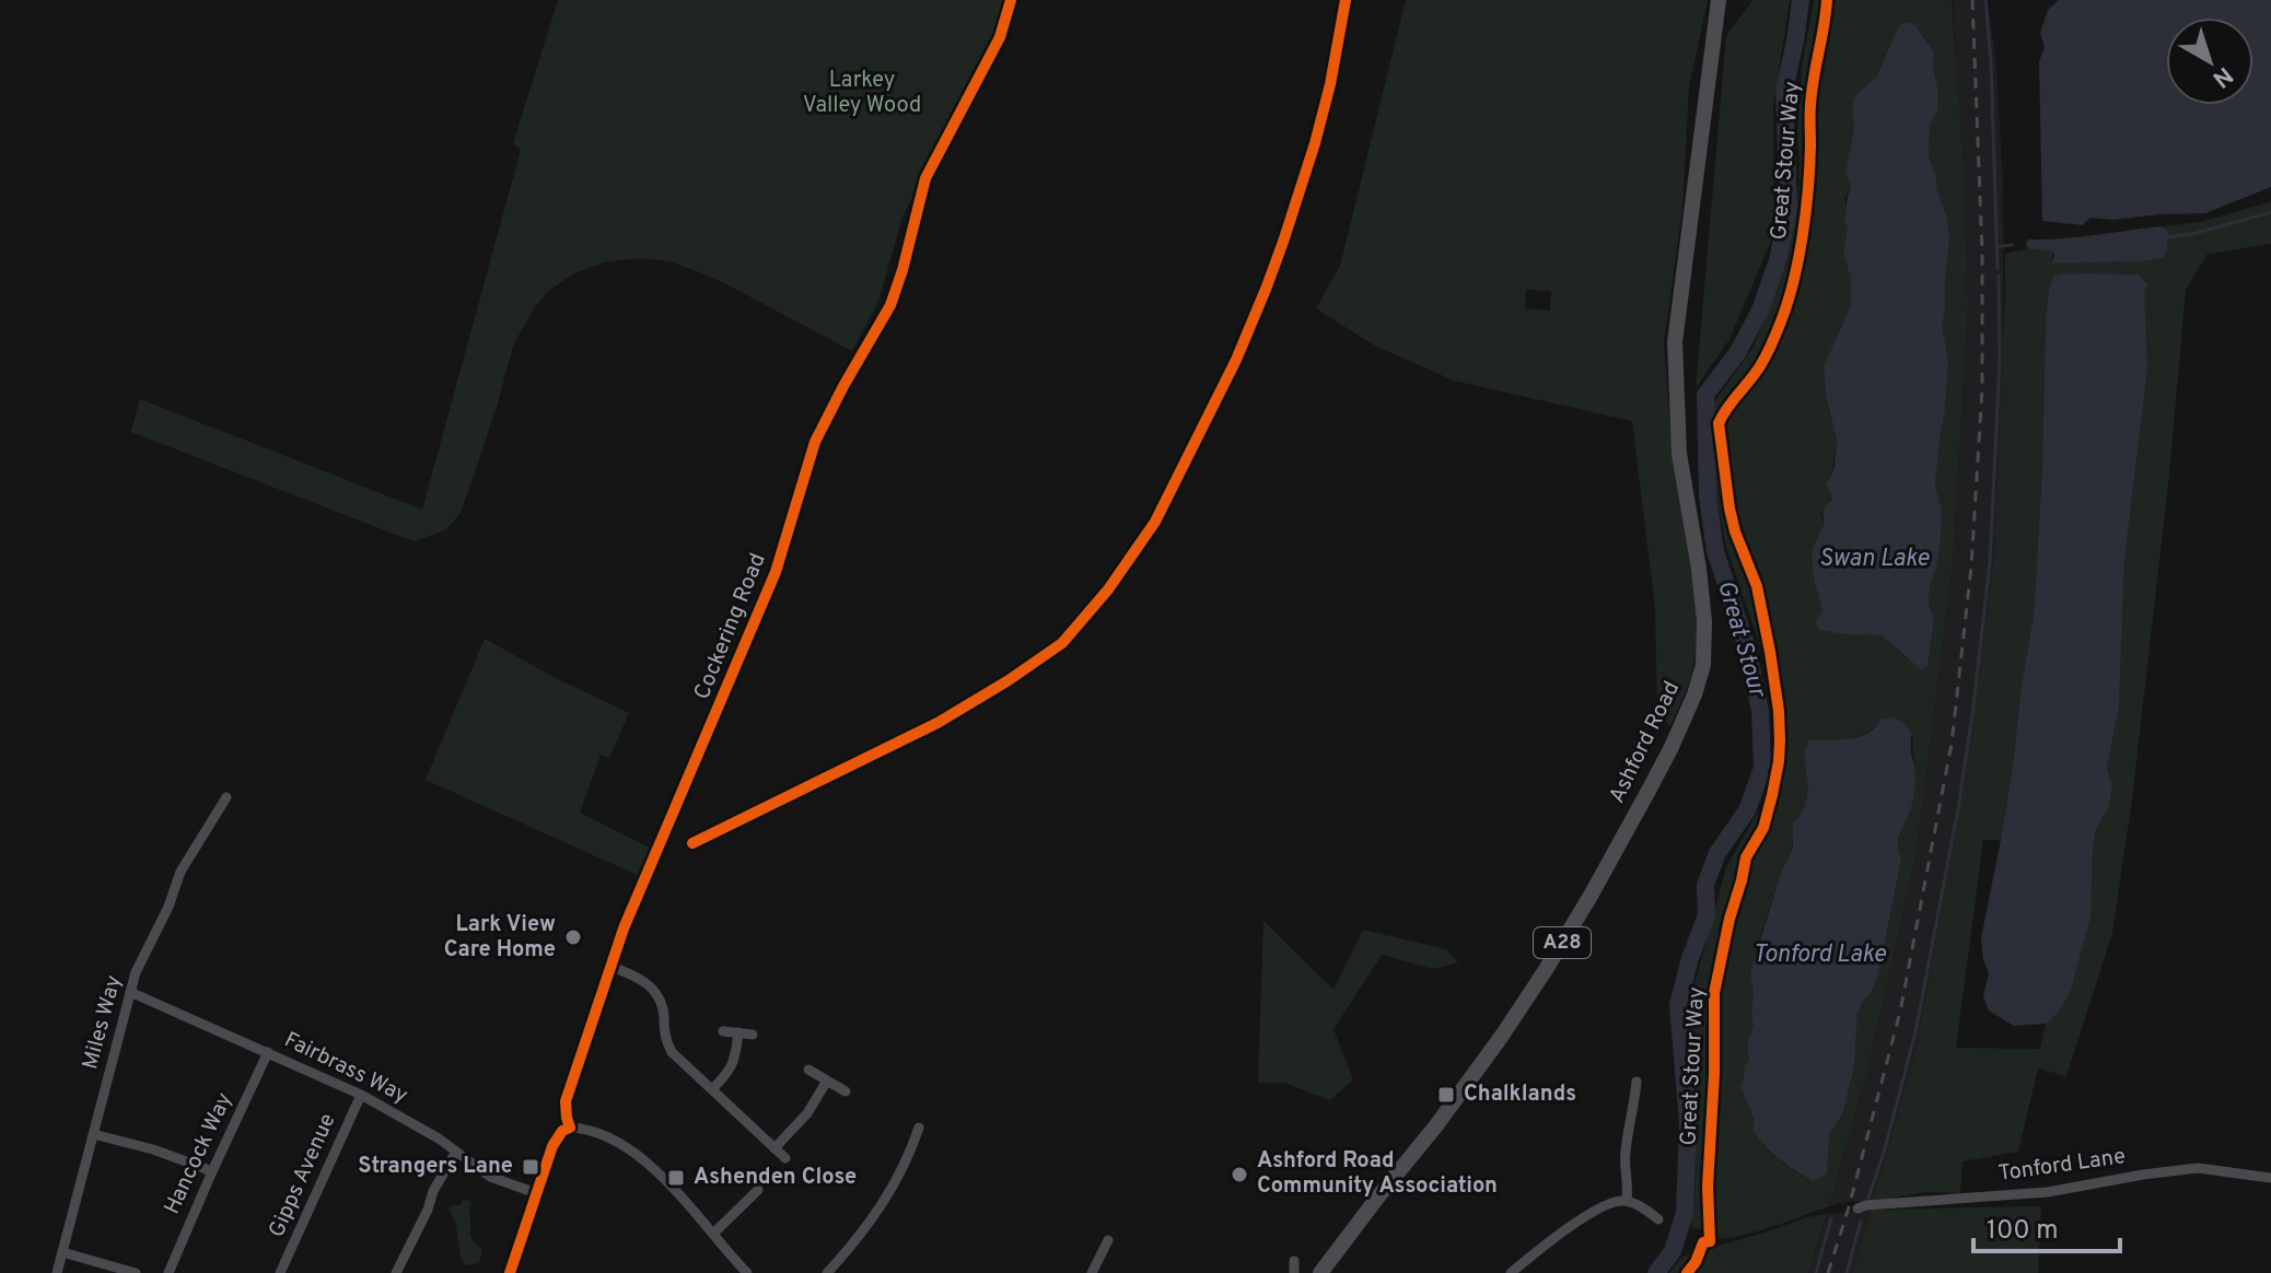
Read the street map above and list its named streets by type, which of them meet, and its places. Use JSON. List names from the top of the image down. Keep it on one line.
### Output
{"streets":{"highway":["Ashford Road","A28"],"street":["Cockering Road","Miles Way","Fairbrass Way","Hancock Way","Tonford Lane","Gipps Avenue"],"cycle path":["Great Stour Way"]},"crossings":[["Miles Way","Fairbrass Way"],["Fairbrass Way","Hancock Way"],["Fairbrass Way","Gipps Avenue"]],"water":["Swan Lake","Great Stour","Tonford Lake"],"parks":["Larkey Valley Wood"],"places":{"other":["Lark View Care Home","Ashford Road Community Association"],"transit":["Chalklands","Strangers Lane","Ashenden Close"]},"scale_bar":"100 m","north":"bottom right"}
